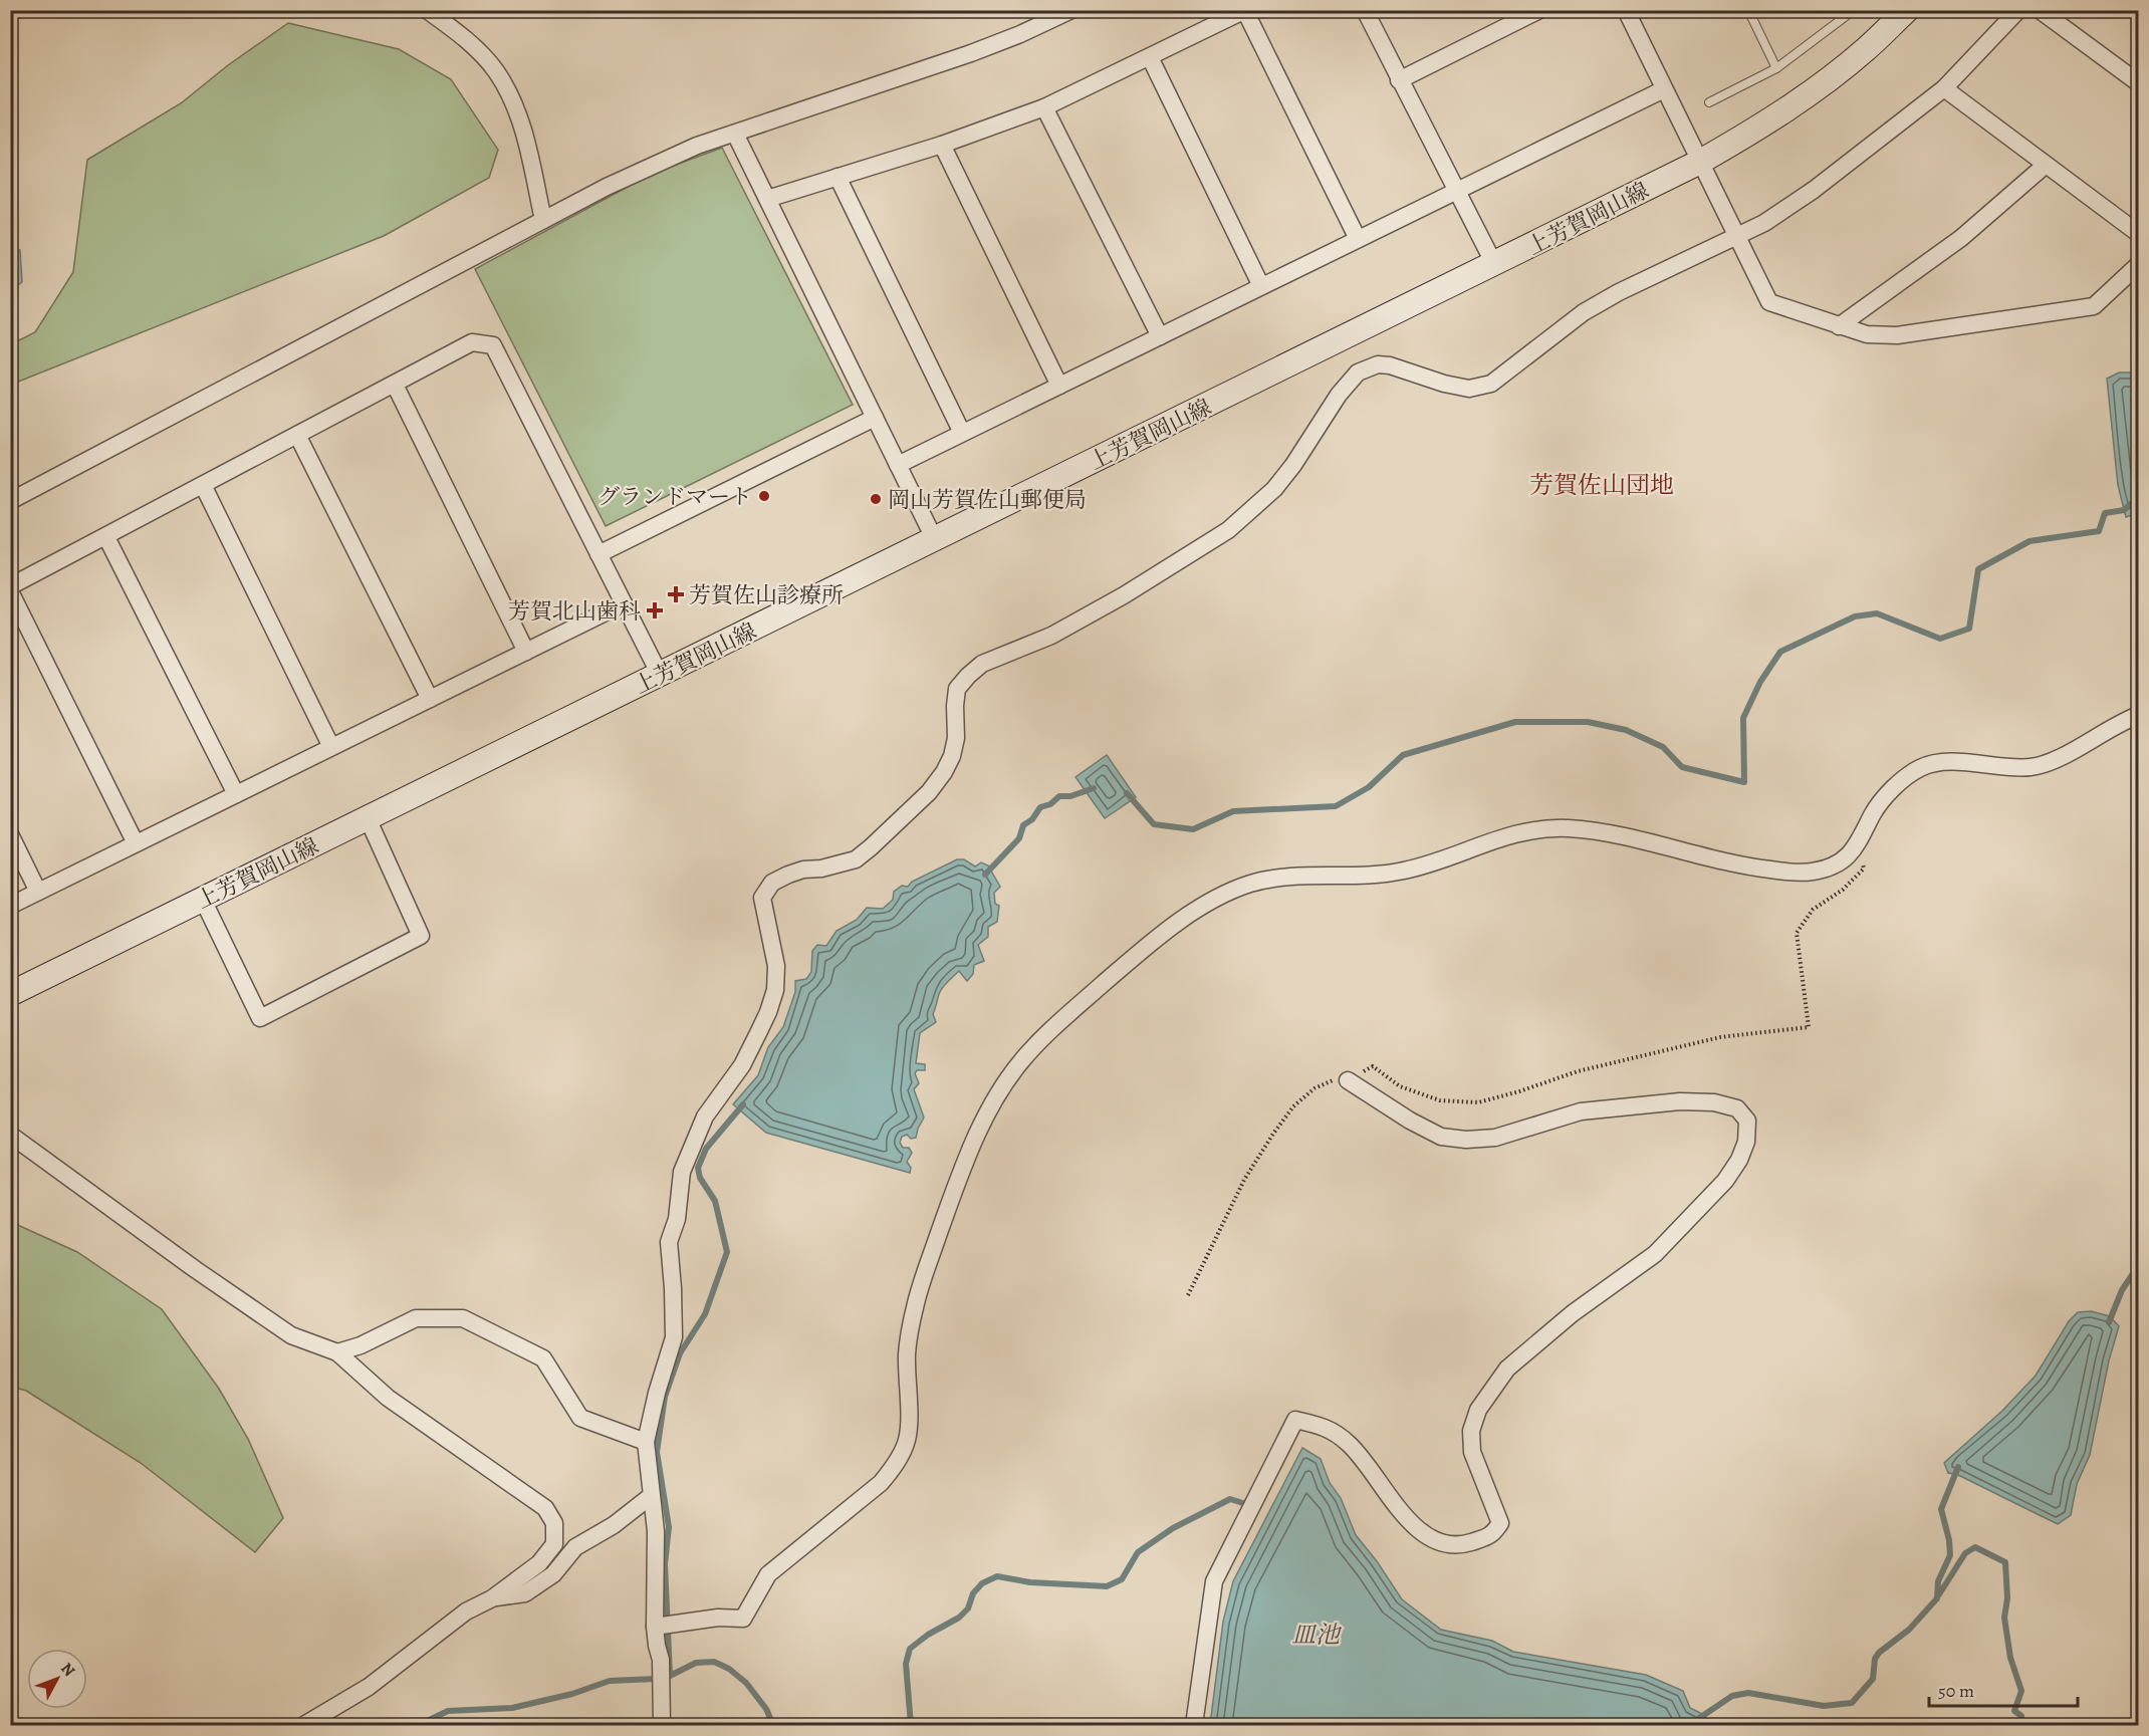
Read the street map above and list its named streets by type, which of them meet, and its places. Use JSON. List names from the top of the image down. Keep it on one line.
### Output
{"streets":{"main road":["上芳賀岡山線"]},"districts":["芳賀佐山団地"],"water":["皿池"],"places":{"other":["グランドマート","岡山芳賀佐山郵便局"],"health":["芳賀佐山診療所","芳賀北山歯科"]},"scale_bar":"50 m","north":"top right"}
